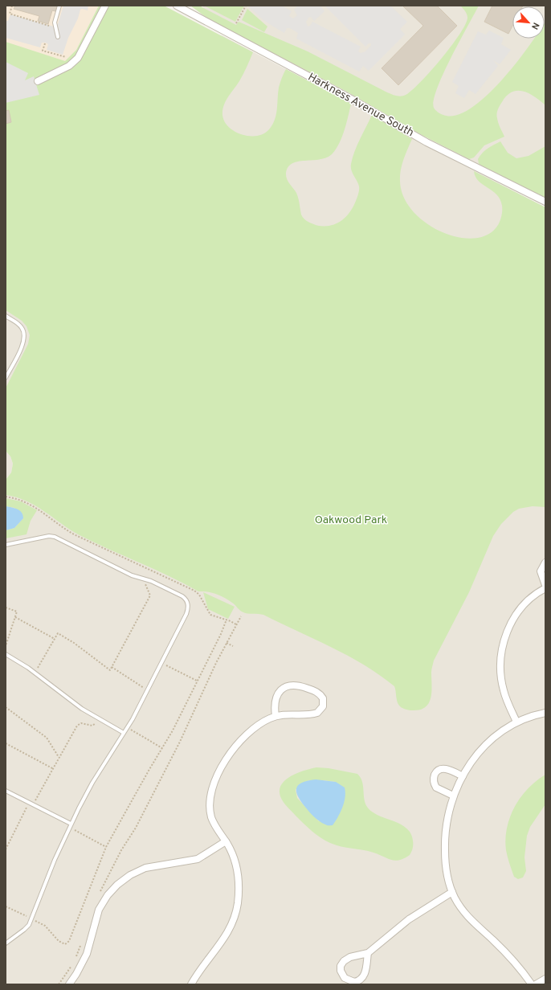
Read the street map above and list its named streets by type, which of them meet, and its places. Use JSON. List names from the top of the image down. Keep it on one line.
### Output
{"streets":{"street":["Harkness Avenue South"]},"parks":["Oakwood Park"],"north":"bottom right"}
